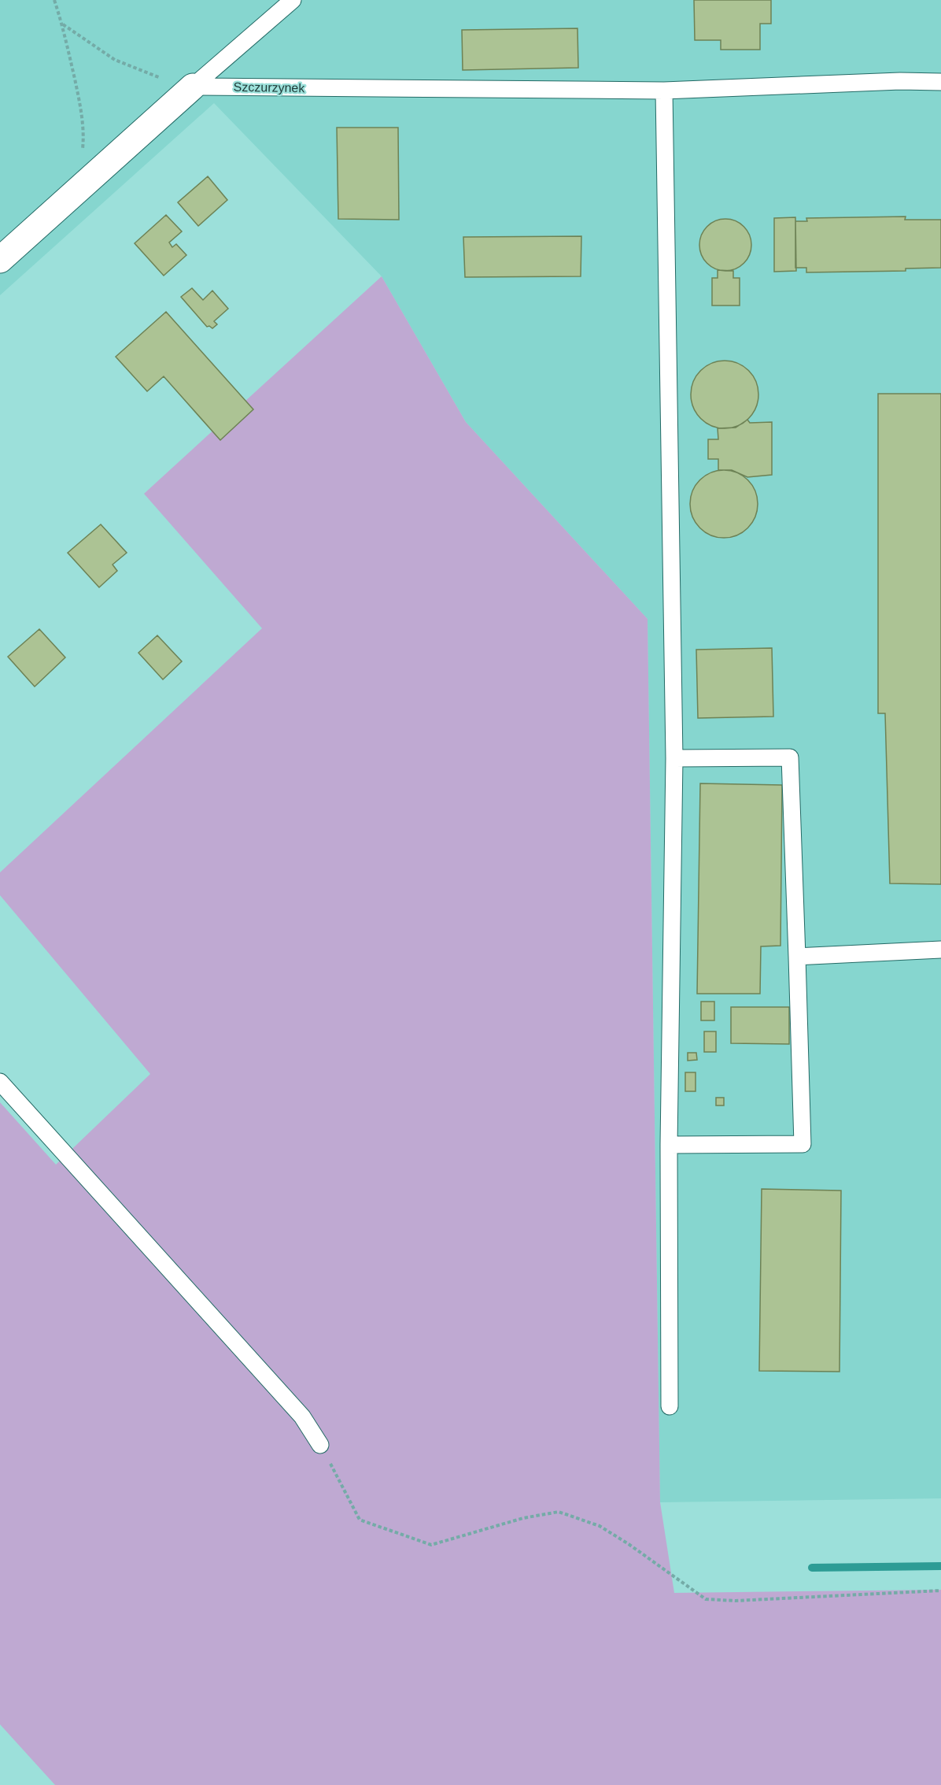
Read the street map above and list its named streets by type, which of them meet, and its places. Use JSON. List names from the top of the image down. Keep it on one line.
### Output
{"streets":{"lane":["Szczurzynek"]}}
